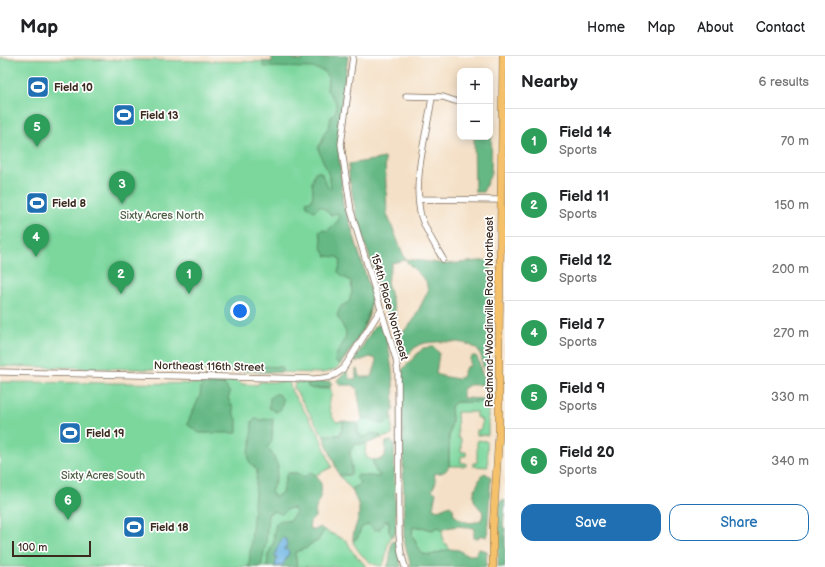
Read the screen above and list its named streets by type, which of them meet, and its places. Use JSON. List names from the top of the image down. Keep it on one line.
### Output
{"streets":{"main road":["Redmond-Woodinville Road Northeast"],"street":["154th Place Northeast","Northeast 116th Street"]},"crossings":[["154th Place Northeast","Northeast 116th Street"]],"parks":["Sixty Acres North","Sixty Acres South"],"places":{"sports":["Field 10","Field 13","Field 8","Field 19","Field 18"]},"scale_bar":"100 m","page":{"header":"Map","nav":["Home","Map","About","Contact"],"heading":["Nearby","6 results"],"map_buttons":["+","−"],"list":[{"mark":"1","name":"Field 14","note":"Sports","value":"70 m"},{"mark":"2","name":"Field 11","note":"Sports","value":"150 m"},{"mark":"3","name":"Field 12","note":"Sports","value":"200 m"},{"mark":"4","name":"Field 7","note":"Sports","value":"270 m"},{"mark":"5","name":"Field 9","note":"Sports","value":"330 m"},{"mark":"6","name":"Field 20","note":"Sports","value":"340 m"}],"pins":["5","3","4","1","2","6"],"buttons":["Save","Share"],"scale":"100 m"}}
